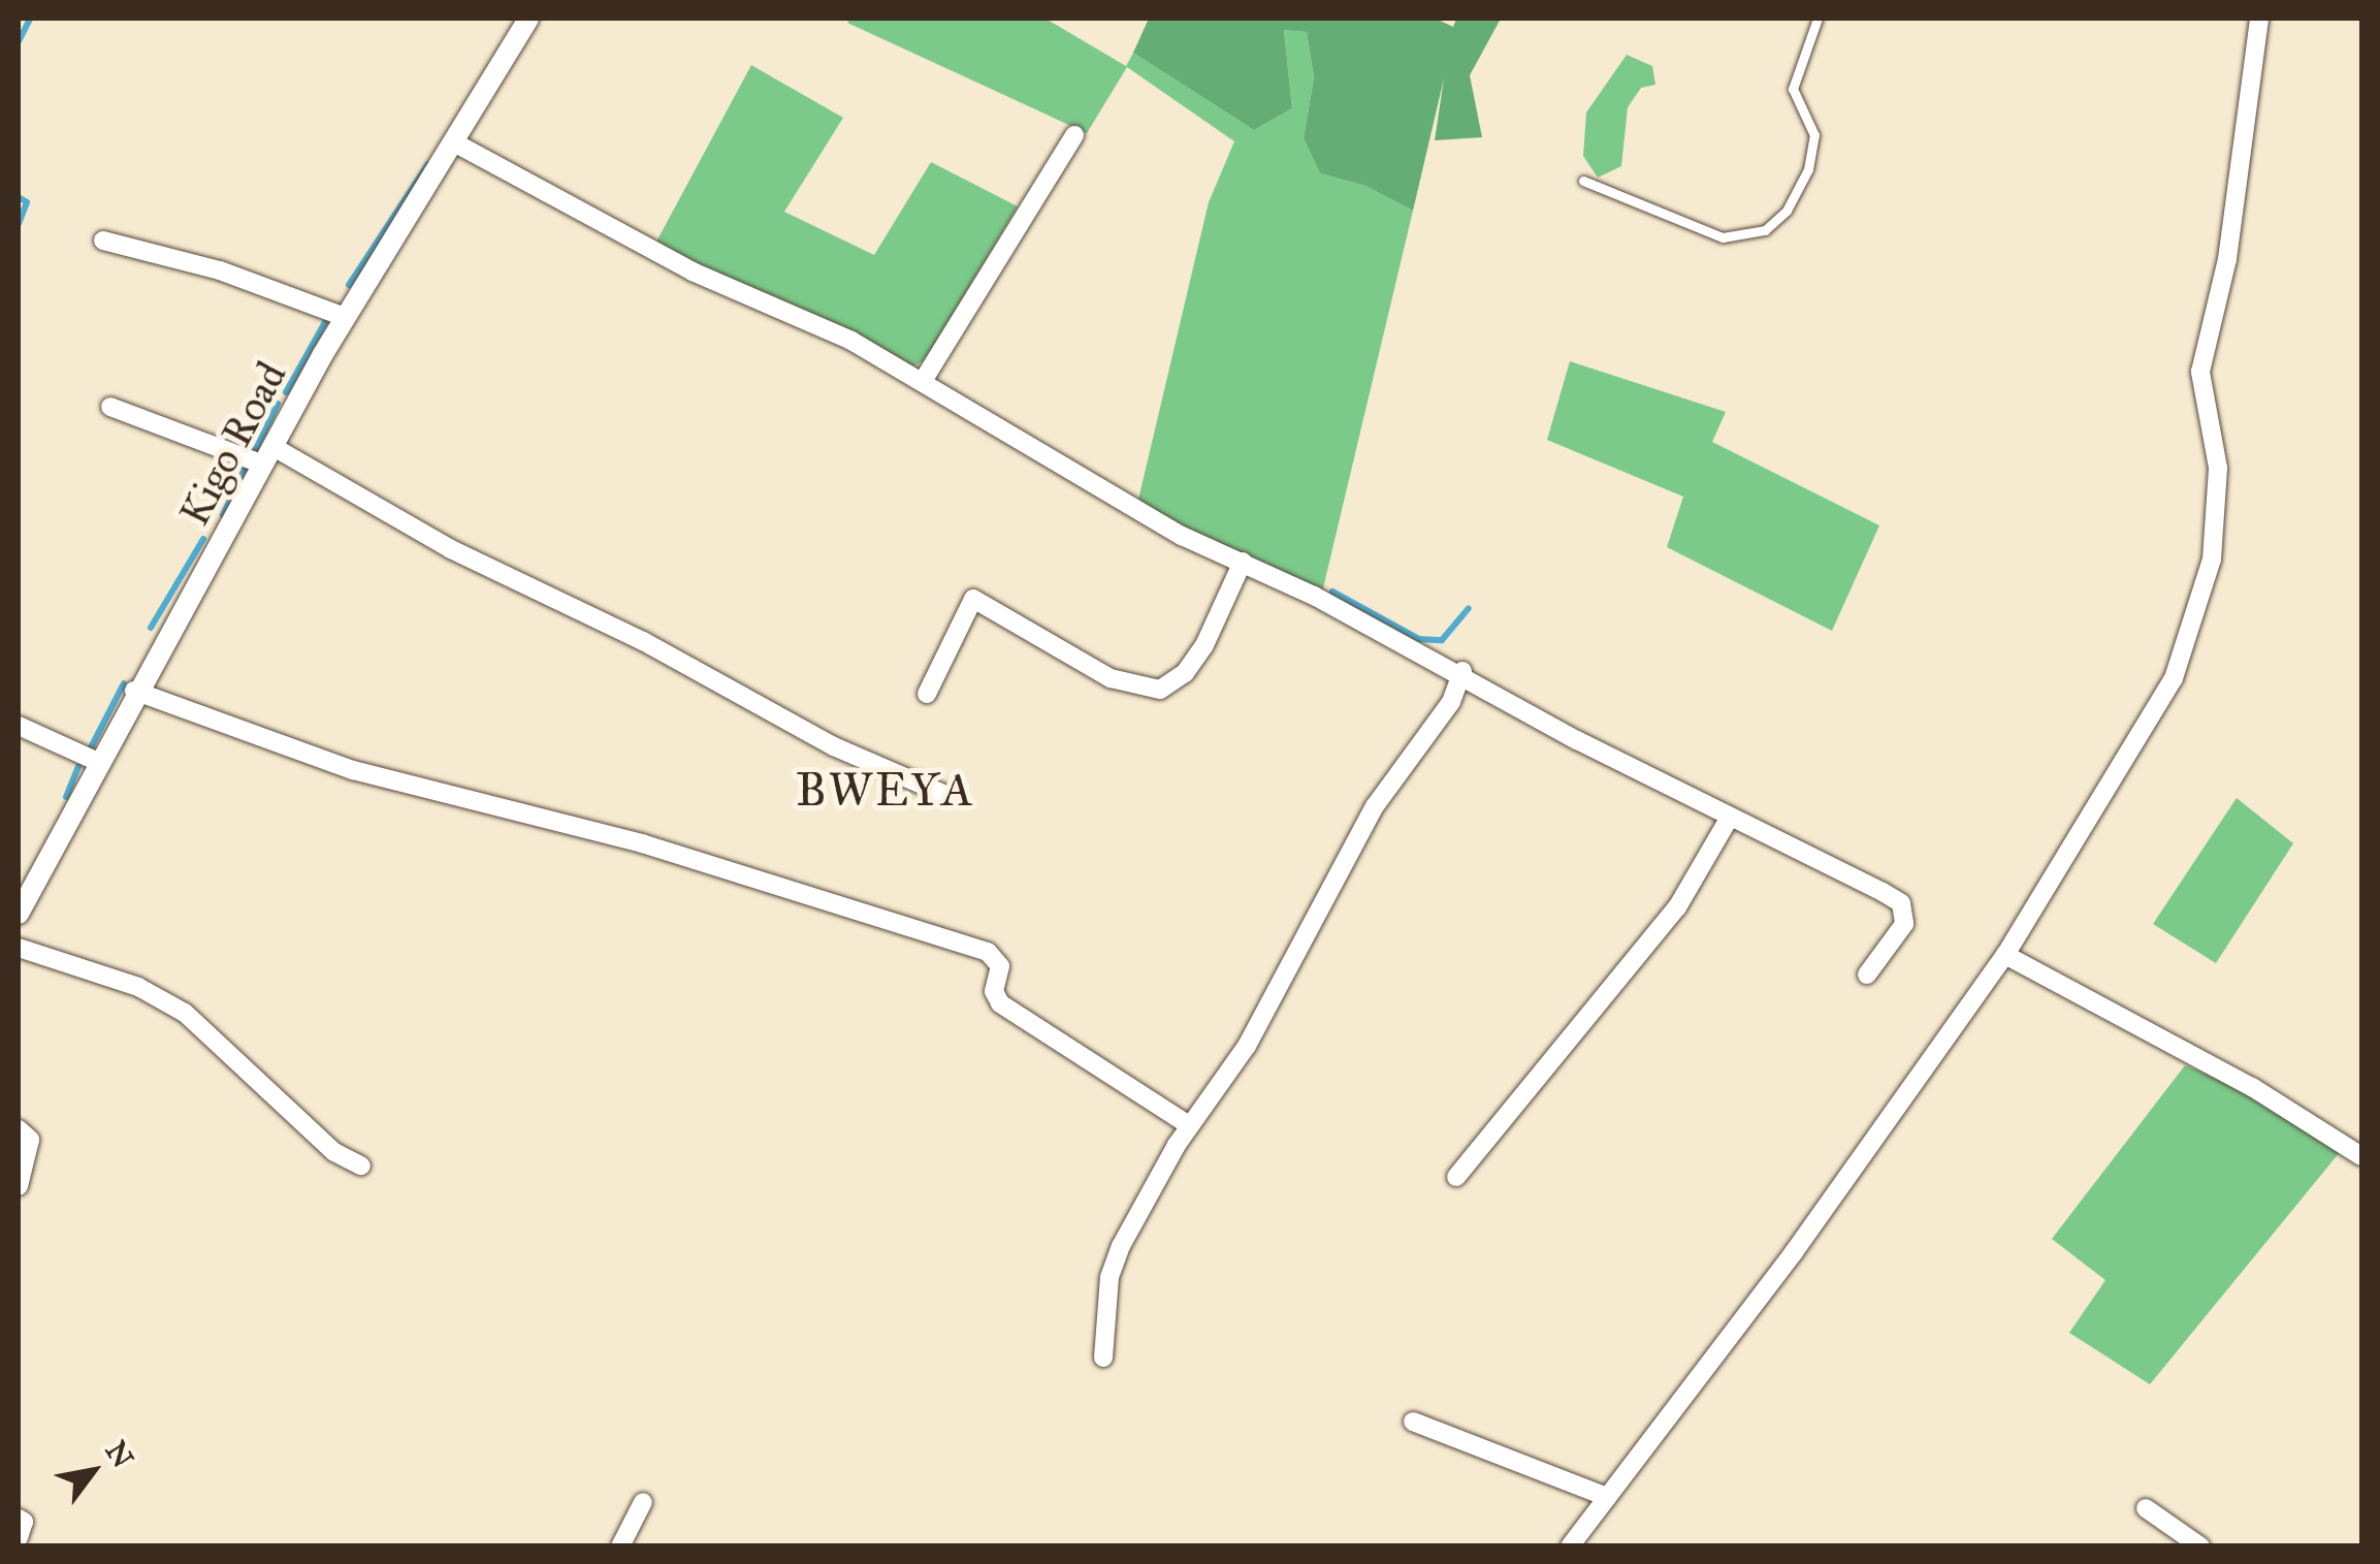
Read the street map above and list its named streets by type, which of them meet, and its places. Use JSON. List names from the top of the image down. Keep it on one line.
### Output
{"streets":{"street":["Kigo Road"]},"districts":["BWEYA"],"north":"top right"}
